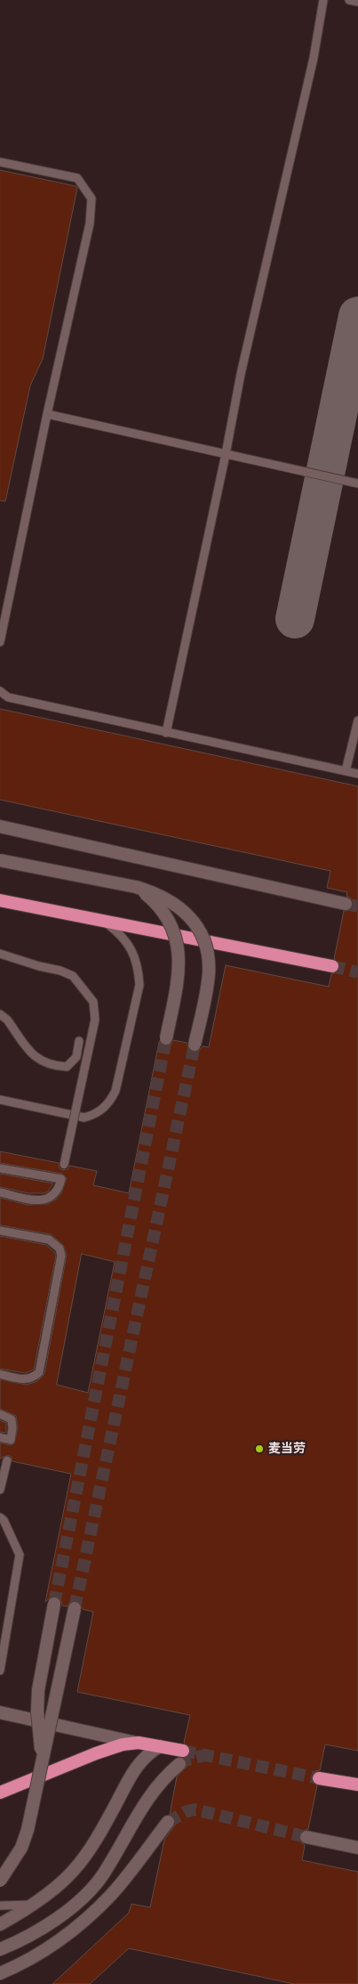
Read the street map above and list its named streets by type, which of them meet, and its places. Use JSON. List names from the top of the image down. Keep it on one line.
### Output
{"places":["麦当劳"]}
